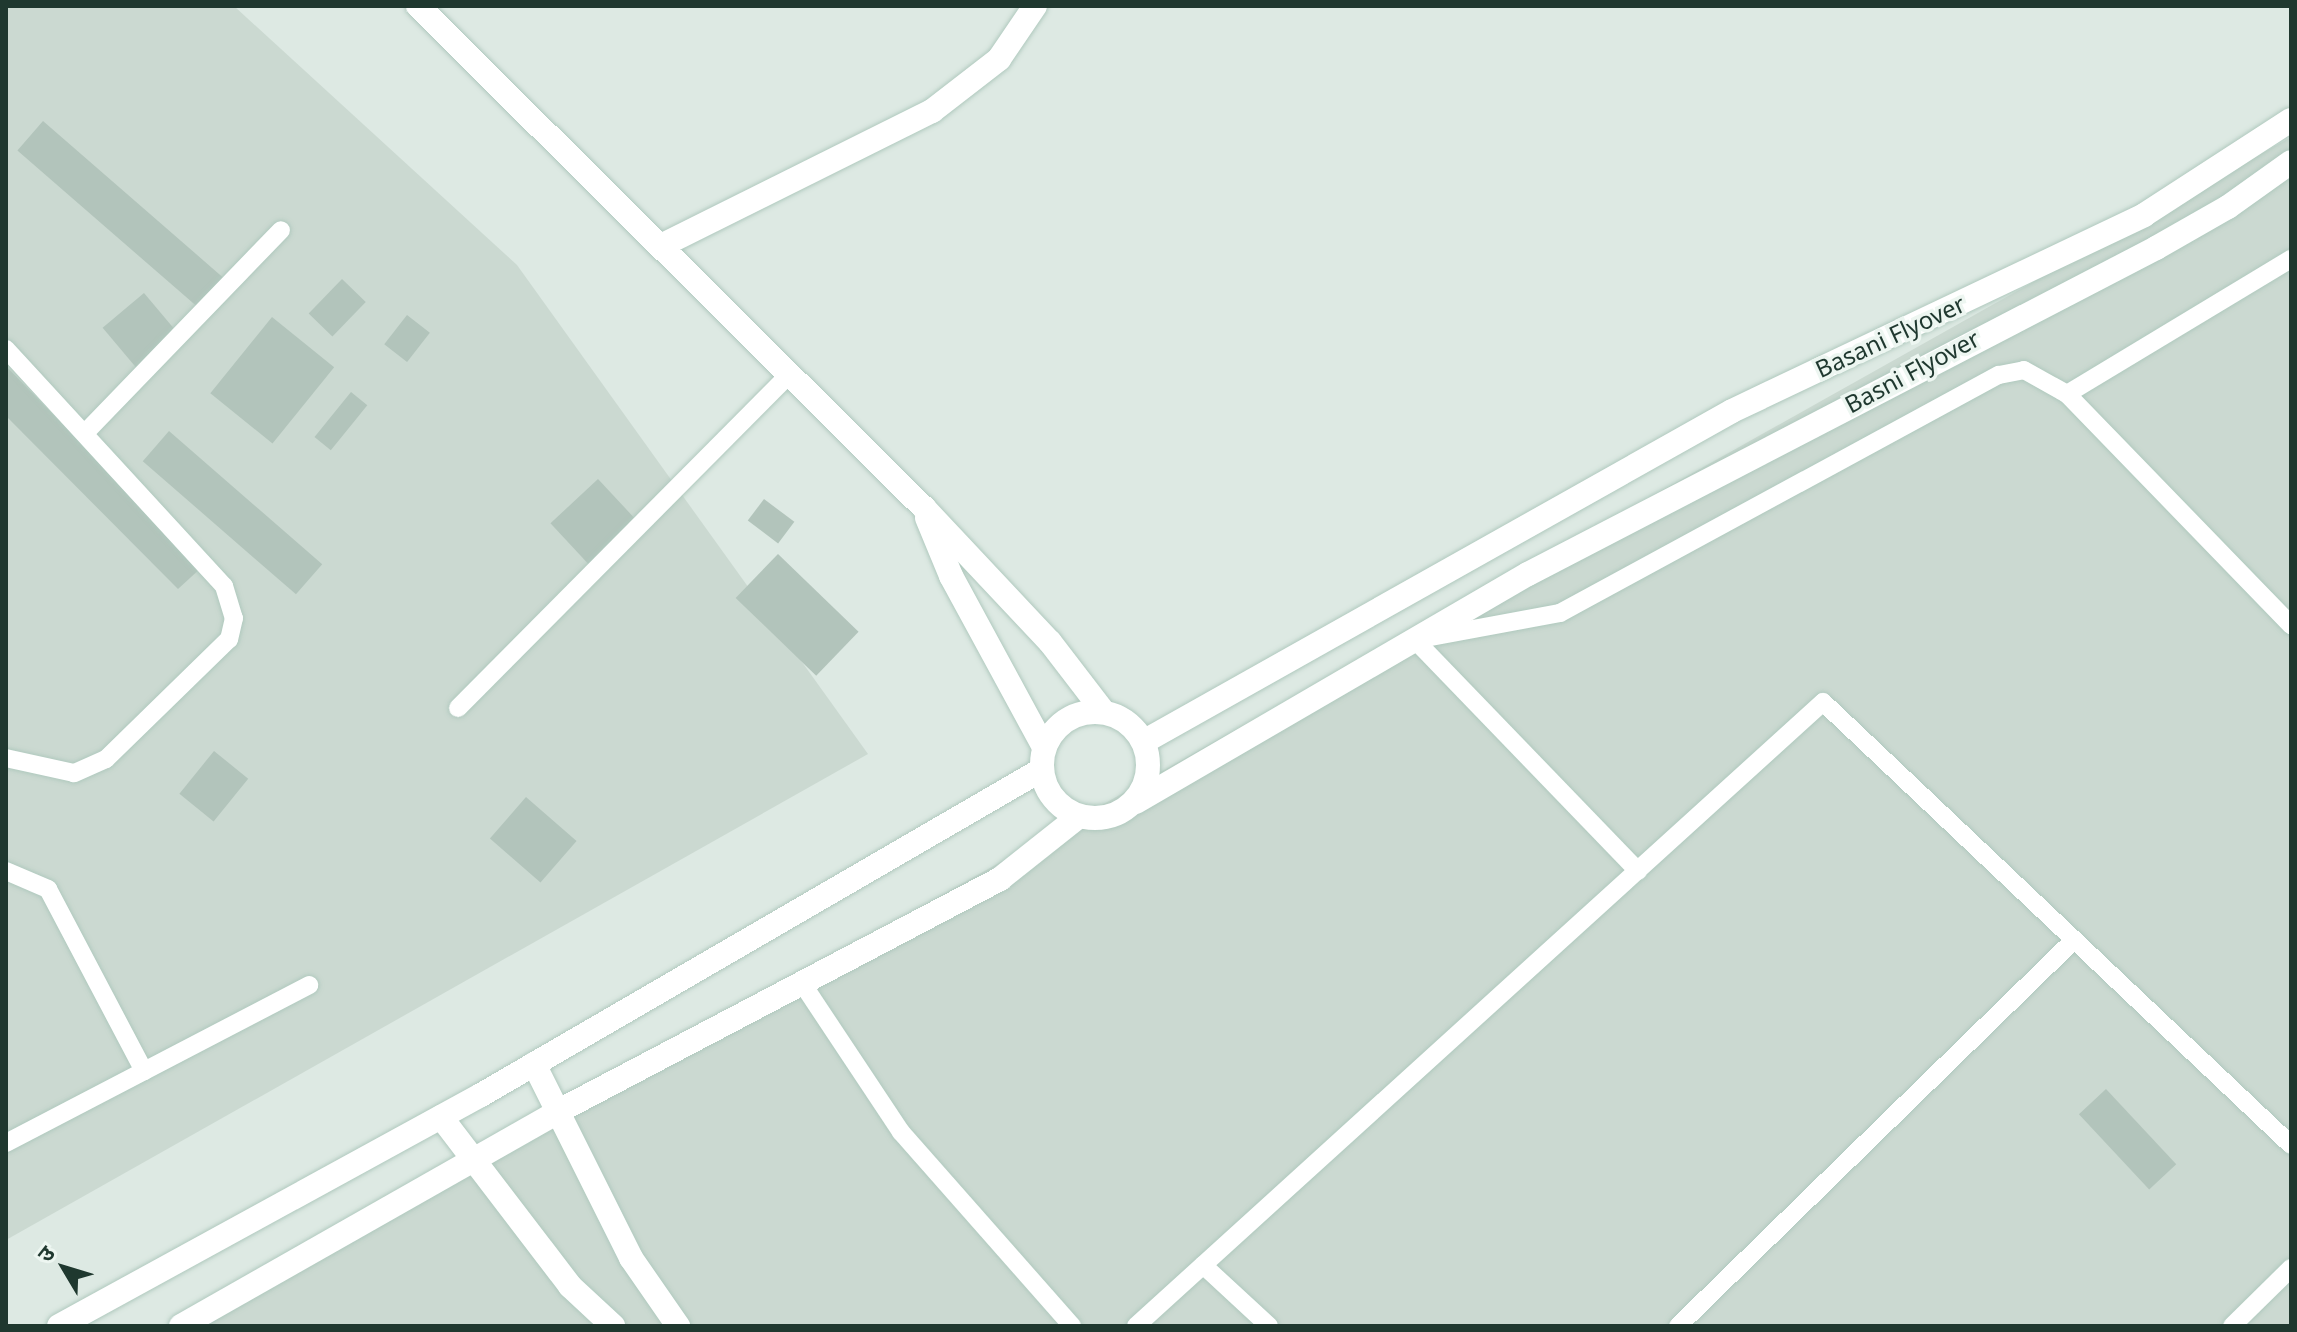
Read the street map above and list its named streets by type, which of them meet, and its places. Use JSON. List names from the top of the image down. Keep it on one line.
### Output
{"streets":{"main road":["Basani Flyover","Basni Flyover"]},"north":"top left"}
